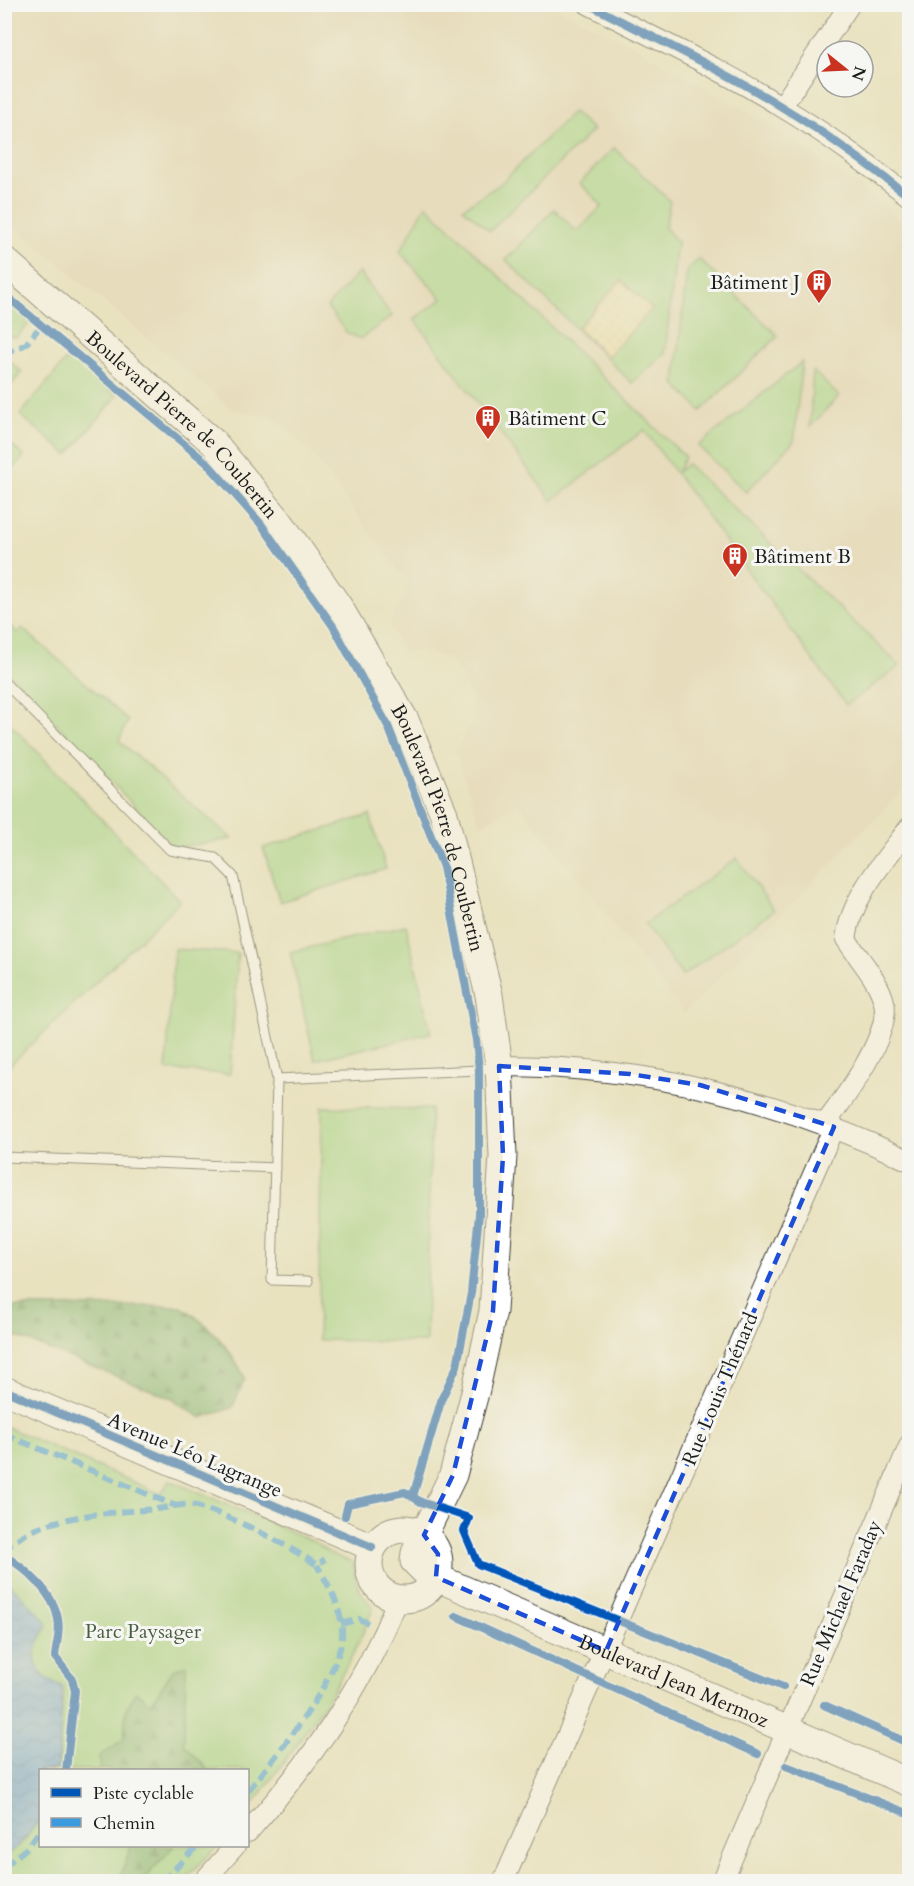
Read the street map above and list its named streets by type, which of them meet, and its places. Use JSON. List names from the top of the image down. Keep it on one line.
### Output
{"streets":{"street":["Boulevard Pierre de Coubertin","Rue Louis Thénard","Avenue Léo Lagrange","Rue Michael Faraday","Boulevard Jean Mermoz"]},"crossings":[["Boulevard Pierre de Coubertin","Boulevard Jean Mermoz"],["Rue Louis Thénard","Boulevard Jean Mermoz"],["Rue Michael Faraday","Boulevard Jean Mermoz"]],"parks":["Parc Paysager"],"places":{"building":["Bâtiment J","Bâtiment C","Bâtiment B"]},"legend":["Piste cyclable","Chemin"],"north":"right"}
